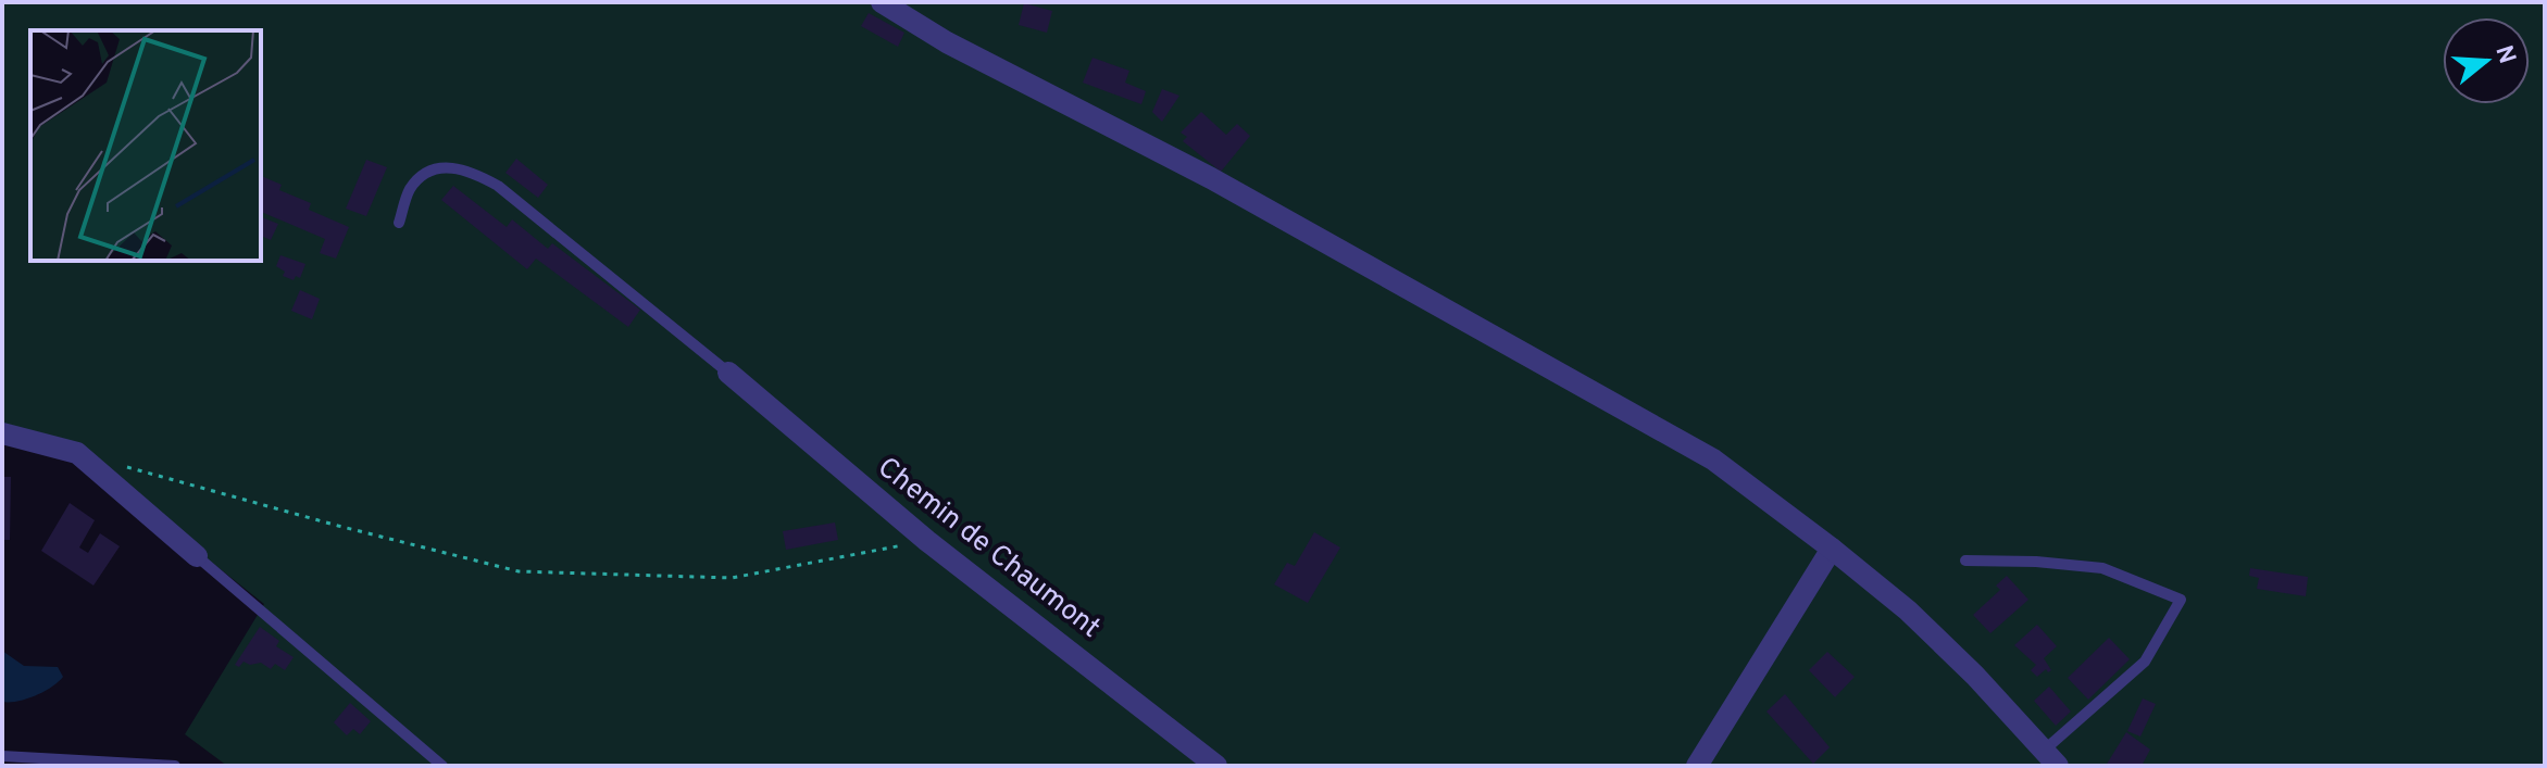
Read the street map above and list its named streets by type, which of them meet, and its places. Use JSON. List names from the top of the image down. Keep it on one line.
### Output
{"streets":{"street":["Chemin de Chaumont"]},"north":"right"}
